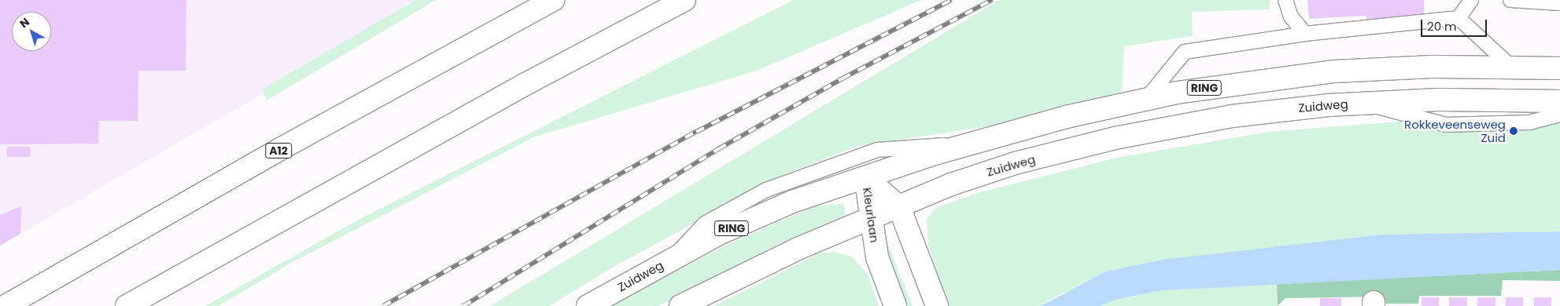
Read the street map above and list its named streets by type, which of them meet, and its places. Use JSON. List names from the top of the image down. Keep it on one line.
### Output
{"streets":{"main road":["RING","Zuidweg","A12","Kleurlaan"]},"crossings":[["Zuidweg","Kleurlaan"]],"places":["Rokkeveenseweg Zuid"],"scale_bar":"20 m","north":"top left"}
